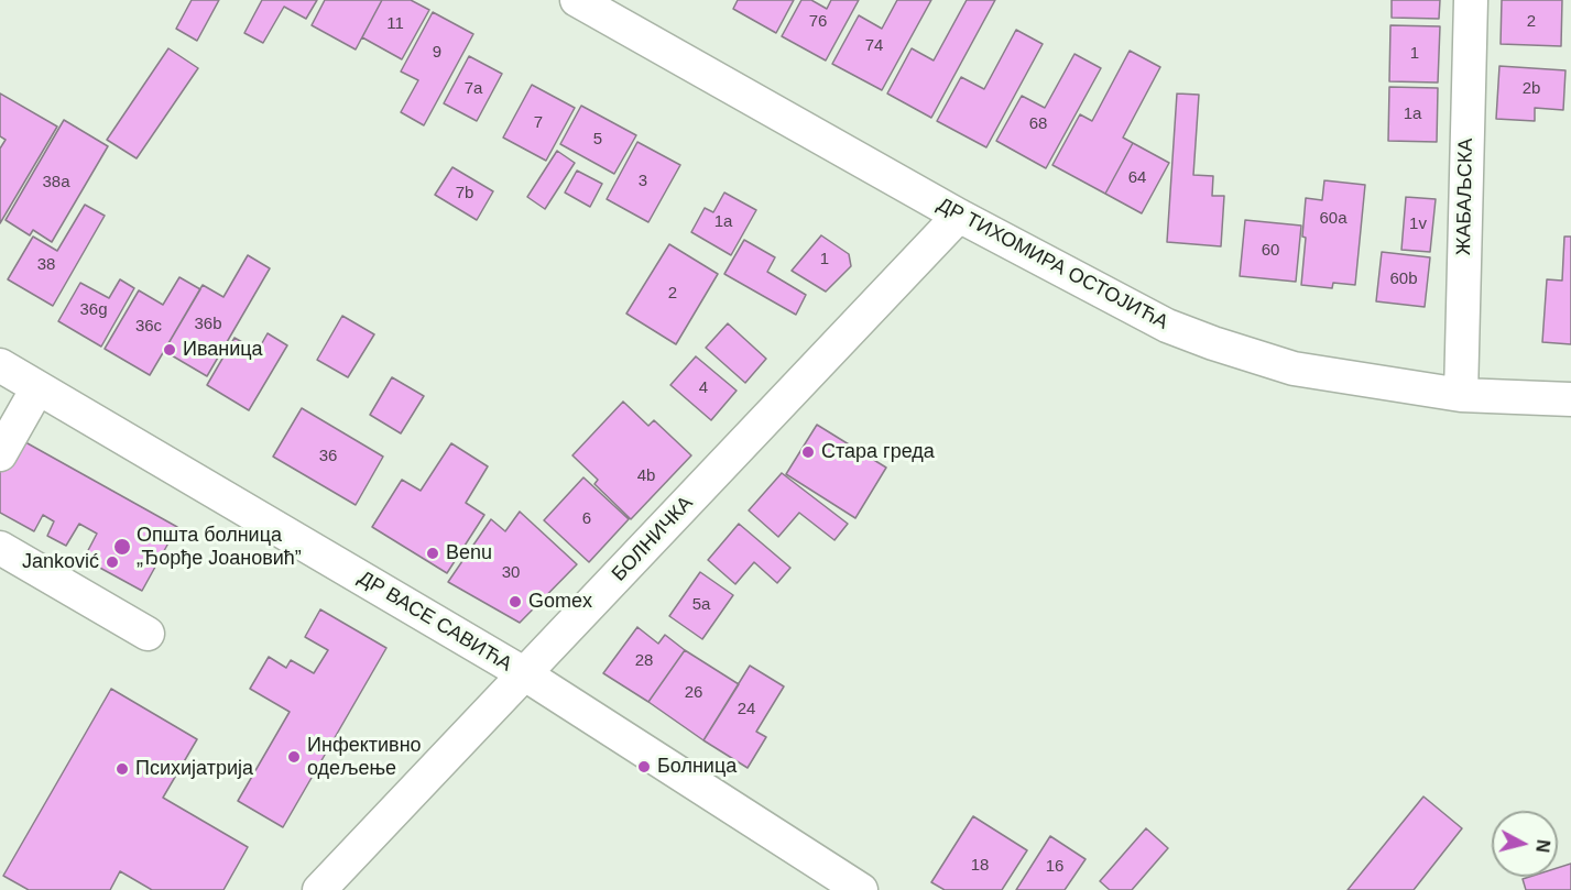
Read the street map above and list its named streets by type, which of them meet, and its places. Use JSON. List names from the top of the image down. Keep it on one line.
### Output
{"streets":{"street":["ЖАБАЉСКА","ДР ТИХОМИРА ОСТОЈИЋА","БОЛНИЧКА","ДР ВАСЕ САВИЋА"]},"crossings":[["ЖАБАЉСКА","ДР ТИХОМИРА ОСТОЈИЋА"],["ДР ТИХОМИРА ОСТОЈИЋА","БОЛНИЧКА"],["БОЛНИЧКА","ДР ВАСЕ САВИЋА"]],"places":["Иваница","Стара греда","Општа болница „Ђорђе Јоановић”","Benu","Janković","Gomex","Инфективно одељење","Болница","Психијатрија"],"house_numbers":["76","2","11","74","9","1","7a","2b","1a","7","68","5","64","3","38a","7b","60a","1a","1v","60","1","38","60b","2","36g","36b","36c","4","36","4b","6","30","5a","28","26","24","18","16"],"north":"right"}
